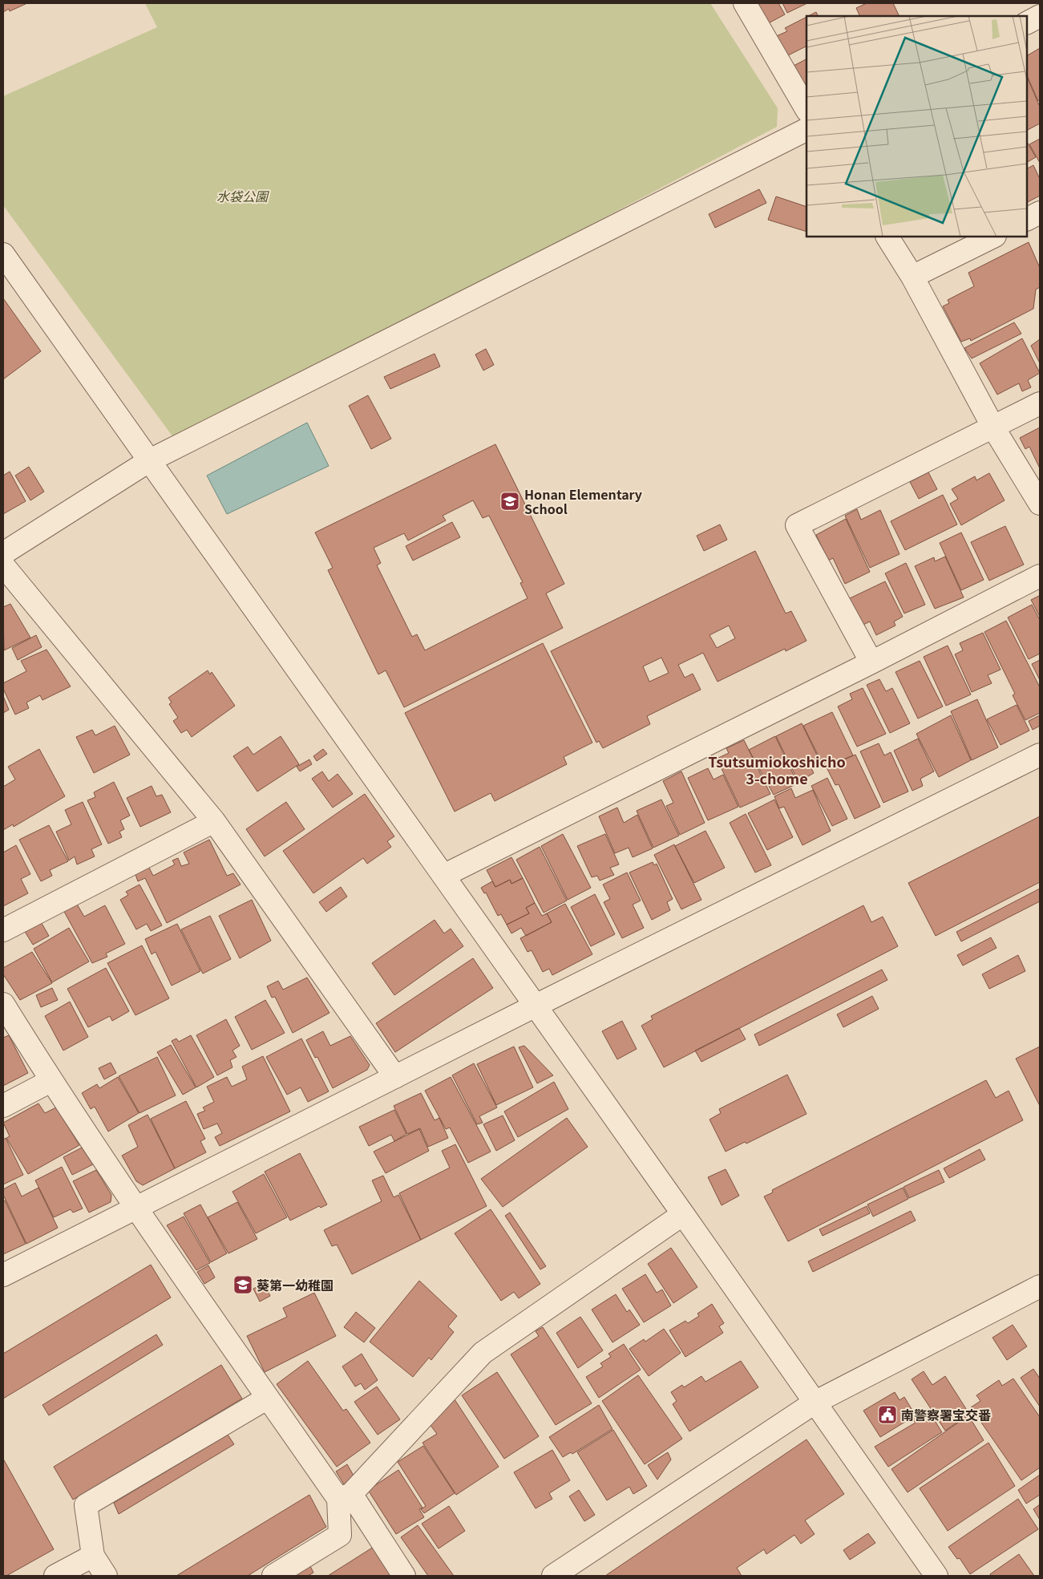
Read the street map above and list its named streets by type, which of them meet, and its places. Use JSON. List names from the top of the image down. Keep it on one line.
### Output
{"districts":["Tsutsumiokoshicho 3-chome"],"parks":["水袋公園"],"places":{"school or university":["Honan Elementary School","葵第一幼稚園"],"public building":["南警察署宝交番"]}}
